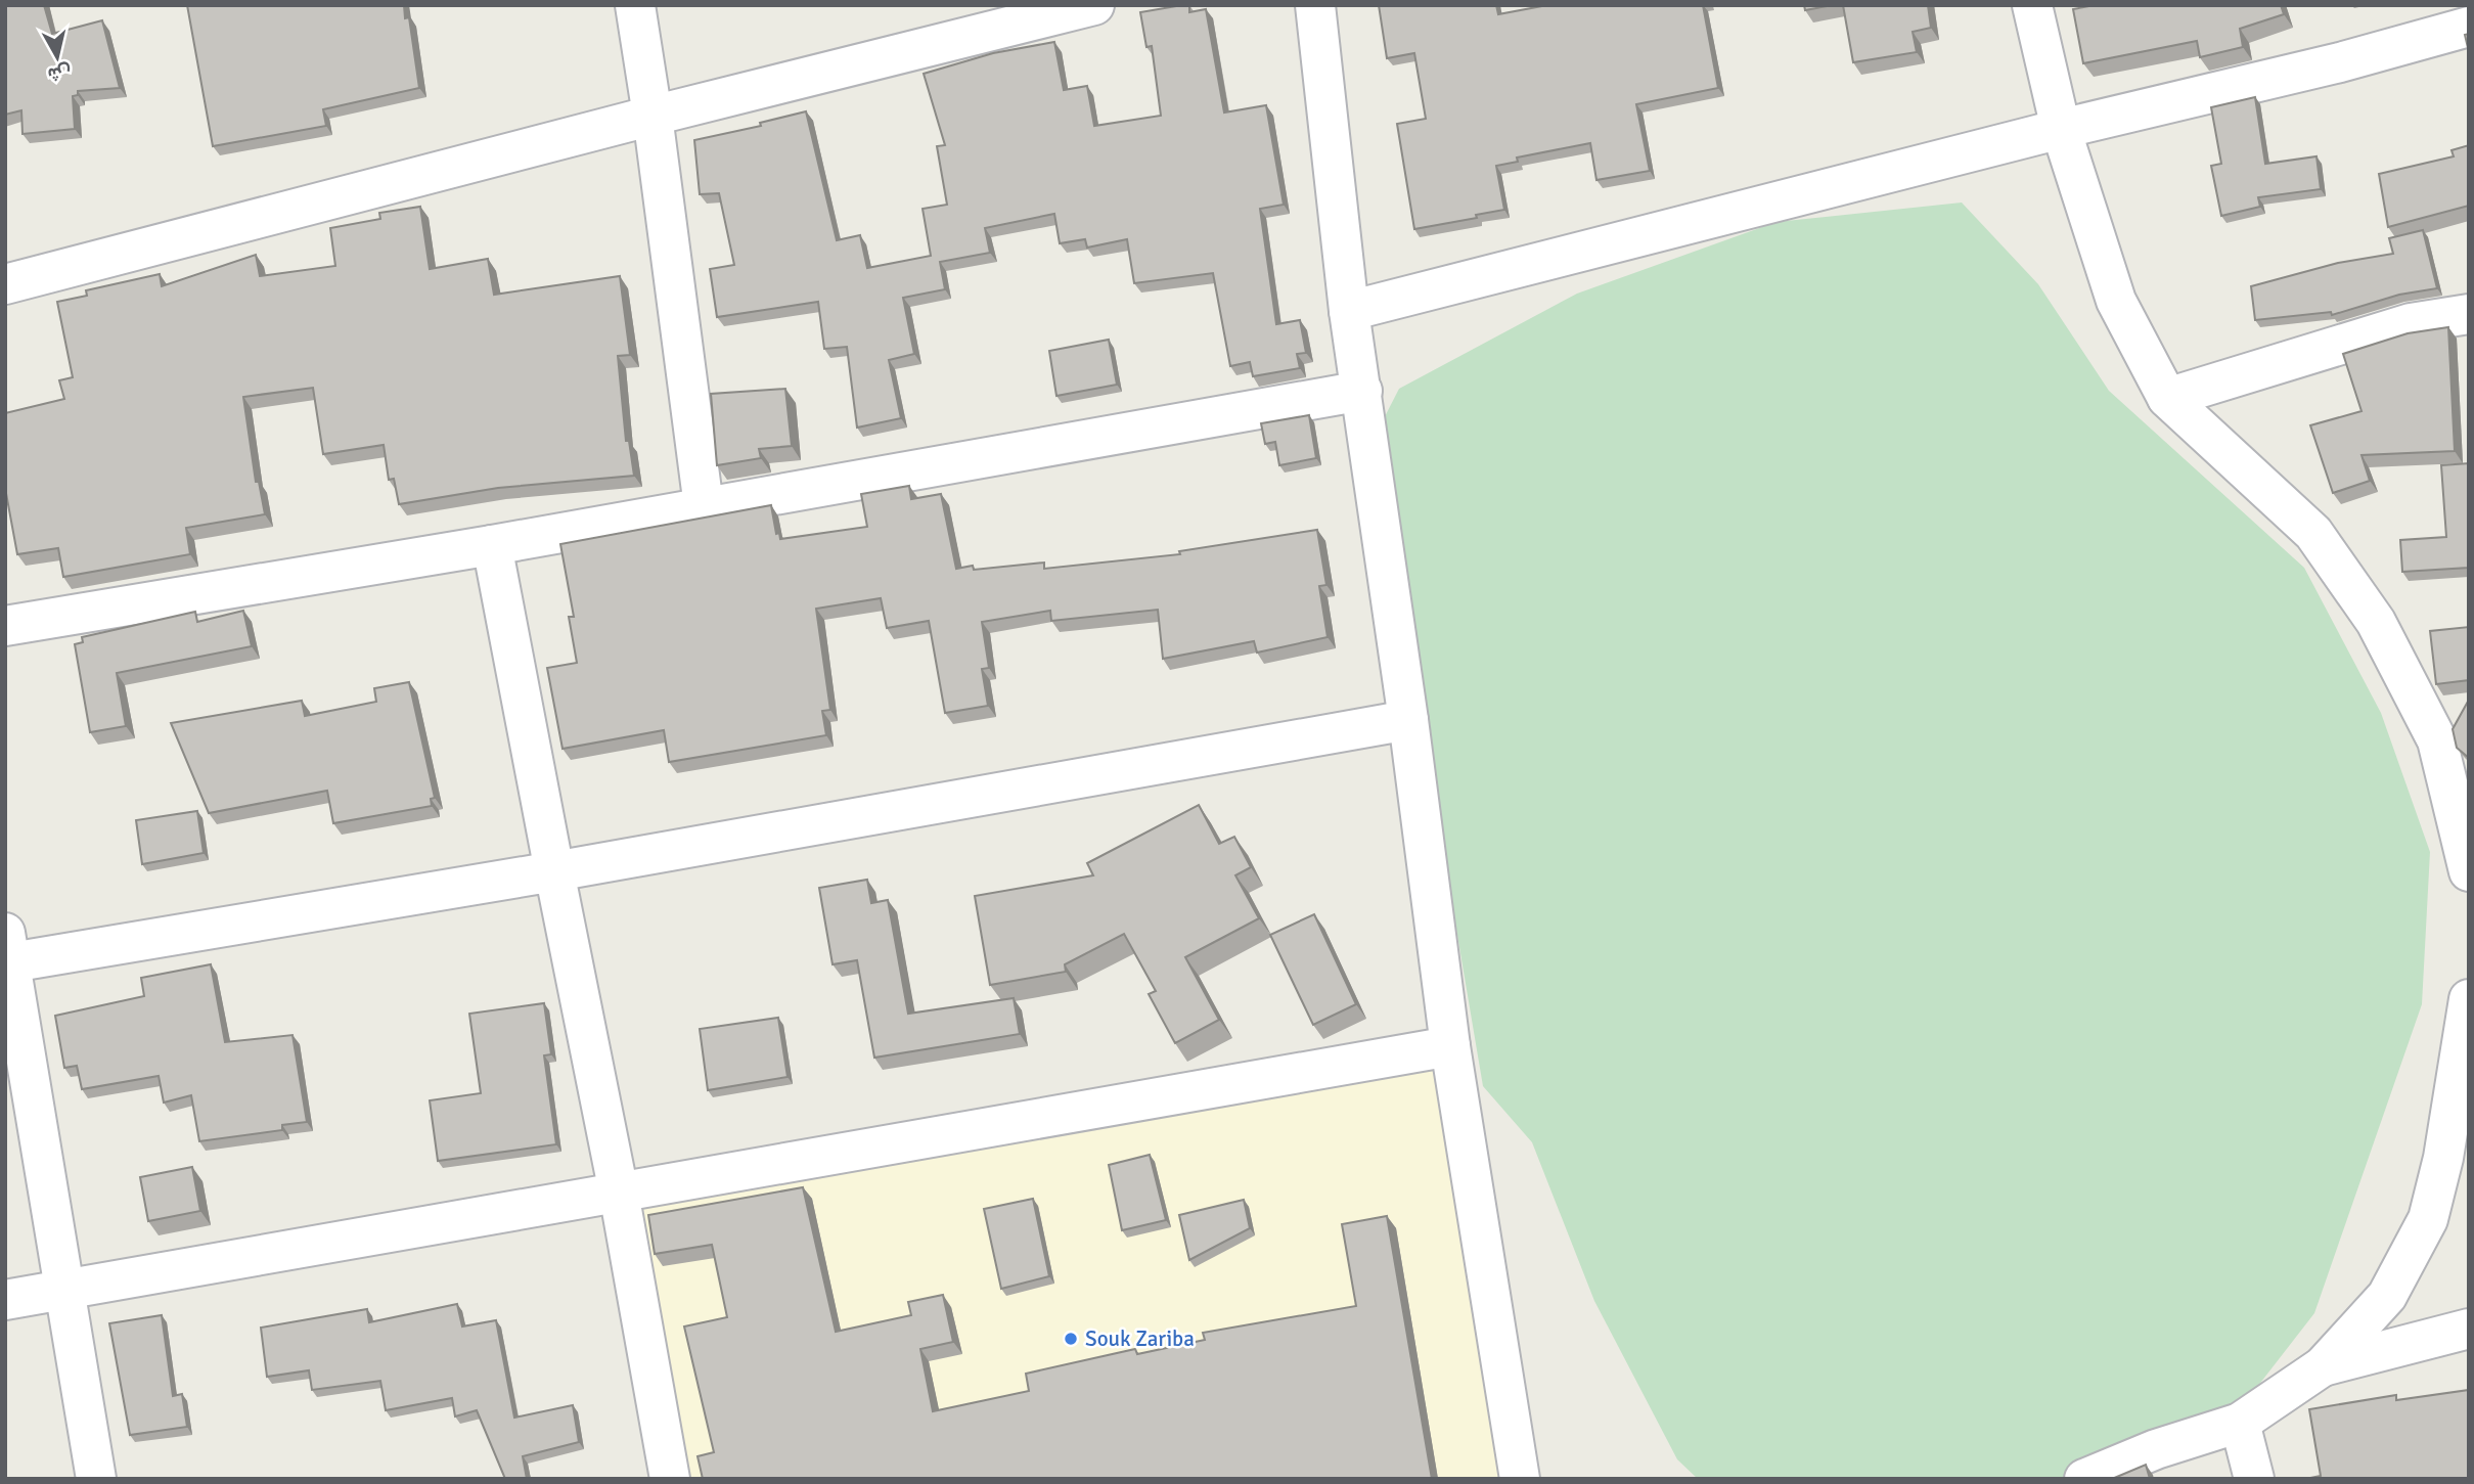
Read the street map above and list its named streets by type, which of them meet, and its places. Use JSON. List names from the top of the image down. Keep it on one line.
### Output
{"places":["Souk Zariba"],"north":"bottom"}
